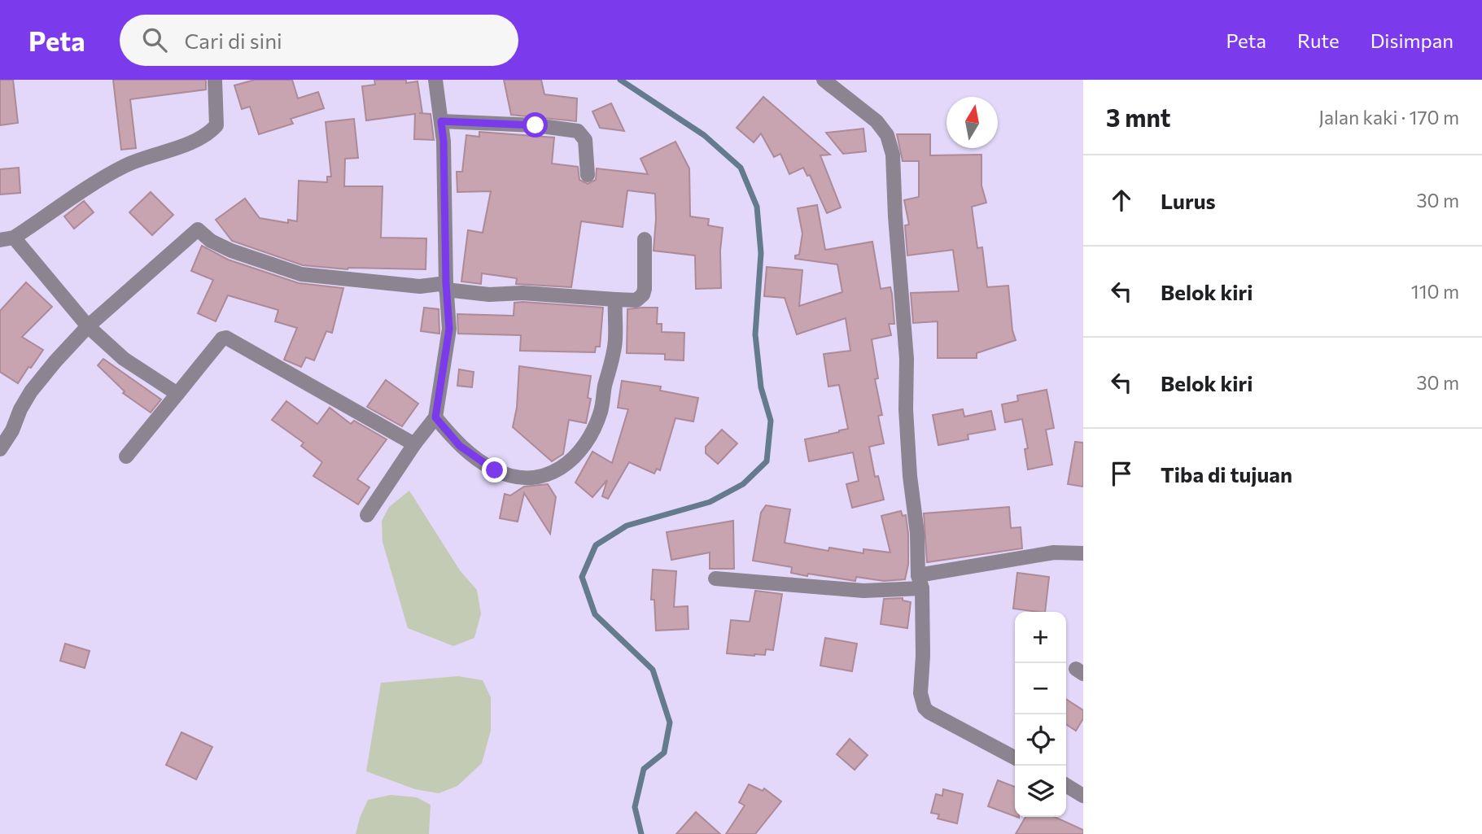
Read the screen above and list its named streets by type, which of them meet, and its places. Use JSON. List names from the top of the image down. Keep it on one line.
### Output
{"north":"top","page":{"header":"Peta","search":"Cari di sini","nav":["Peta","Rute","Disimpan"],"heading":["3 mnt","Jalan kaki · 170 m"],"list":[["Lurus","30 m"],["Belok kiri","110 m"],["Belok kiri","30 m"],"Tiba di tujuan"],"map_buttons":["+","−"]}}
